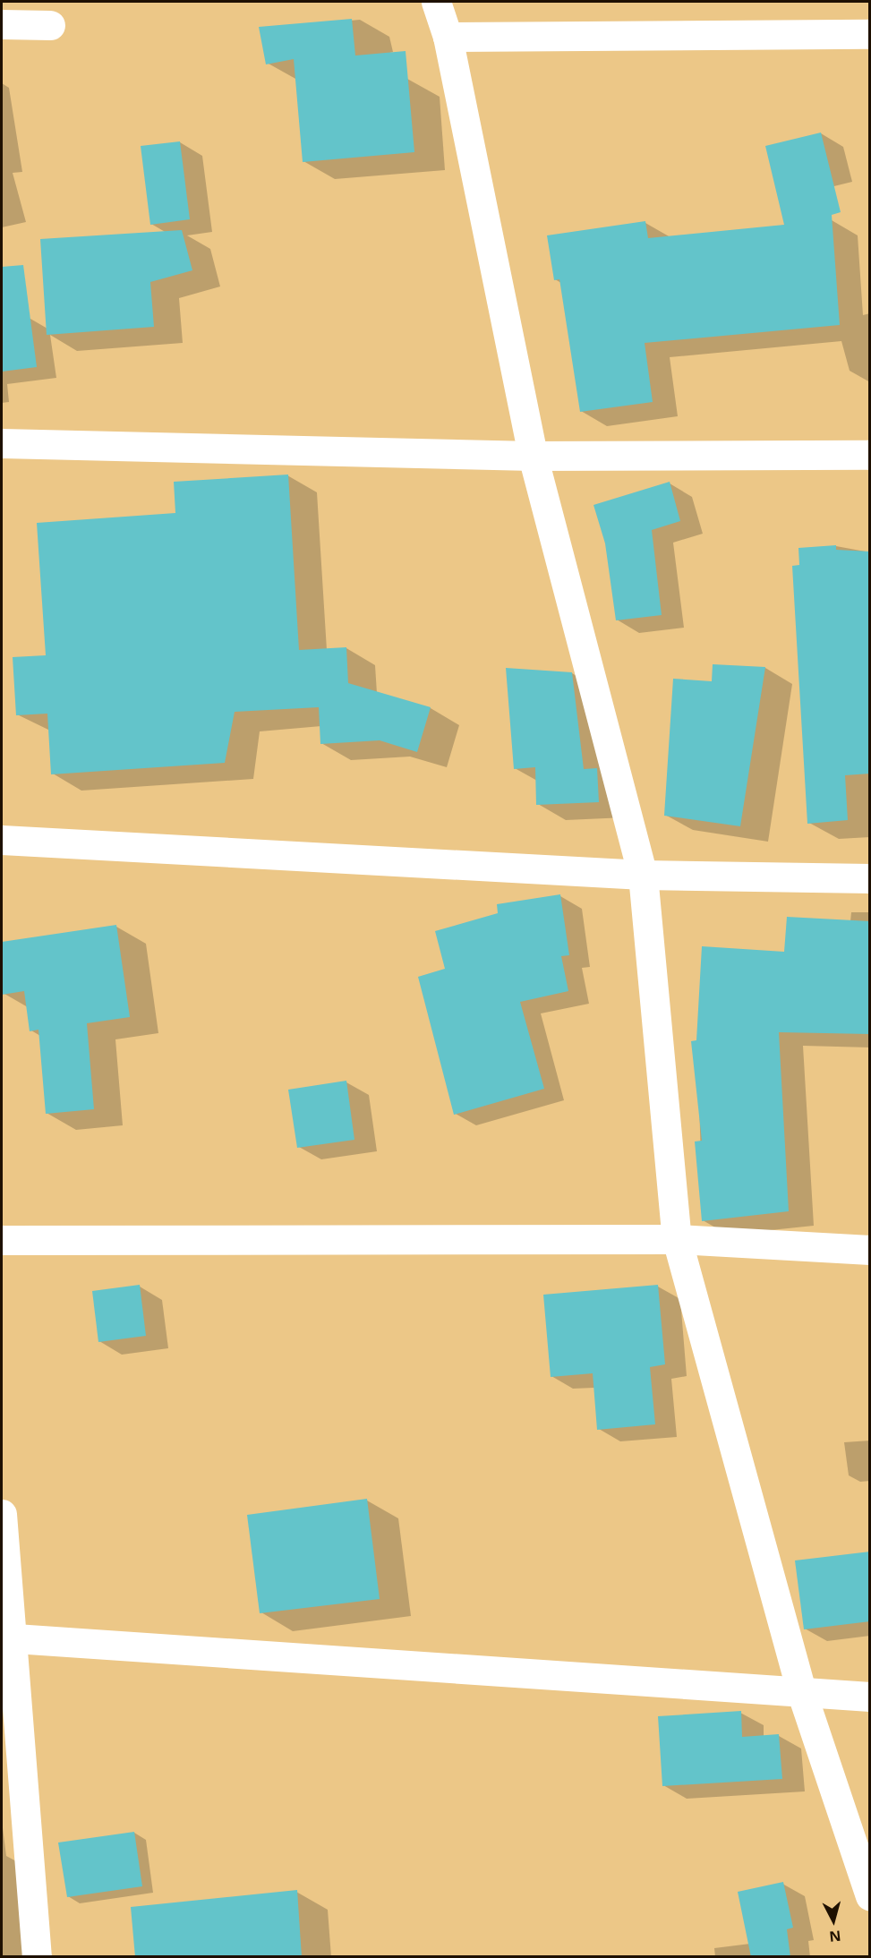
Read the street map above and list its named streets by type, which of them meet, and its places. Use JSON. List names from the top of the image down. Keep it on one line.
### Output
{"north":"bottom"}
